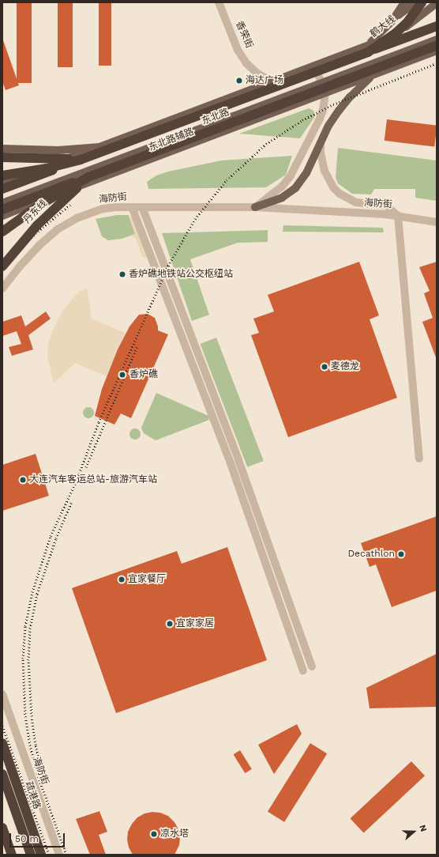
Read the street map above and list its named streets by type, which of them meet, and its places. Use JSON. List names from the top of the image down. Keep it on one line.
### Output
{"streets":{"highway":["鹤大线","东北路","丹东线","疏港路"],"main road":["东北路辅路"],"street":["香荣街","海防街"]},"crossings":[["鹤大线","东北路"],["东北路","丹东线"]],"places":["海达广场","香炉礁地铁站公交枢纽站","麦德龙","香炉礁","大连汽车客运总站-旅游汽车站","Decathlon","宜家餐厅","宜家家居","凉水塔"],"scale_bar":"50 m","north":"right"}
